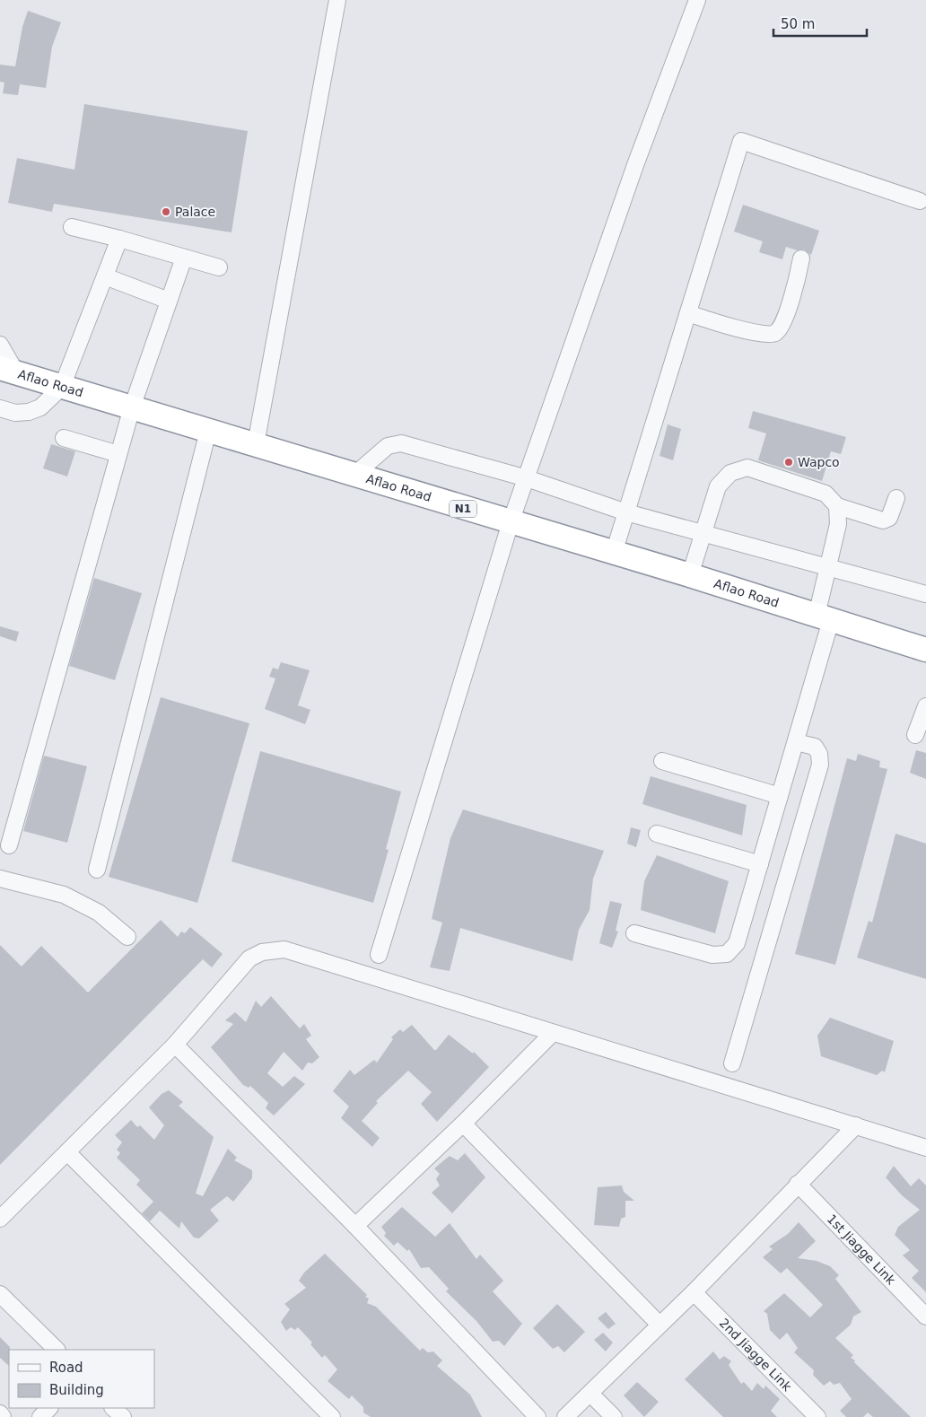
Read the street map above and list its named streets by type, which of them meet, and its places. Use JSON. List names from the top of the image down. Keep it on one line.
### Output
{"streets":{"highway":["Aflao Road","N1"],"street":["1st Jiagge Link","2nd Jiagge Link"]},"places":["Palace","Wapco"],"legend":["Road","Building"],"scale_bar":"50 m"}
